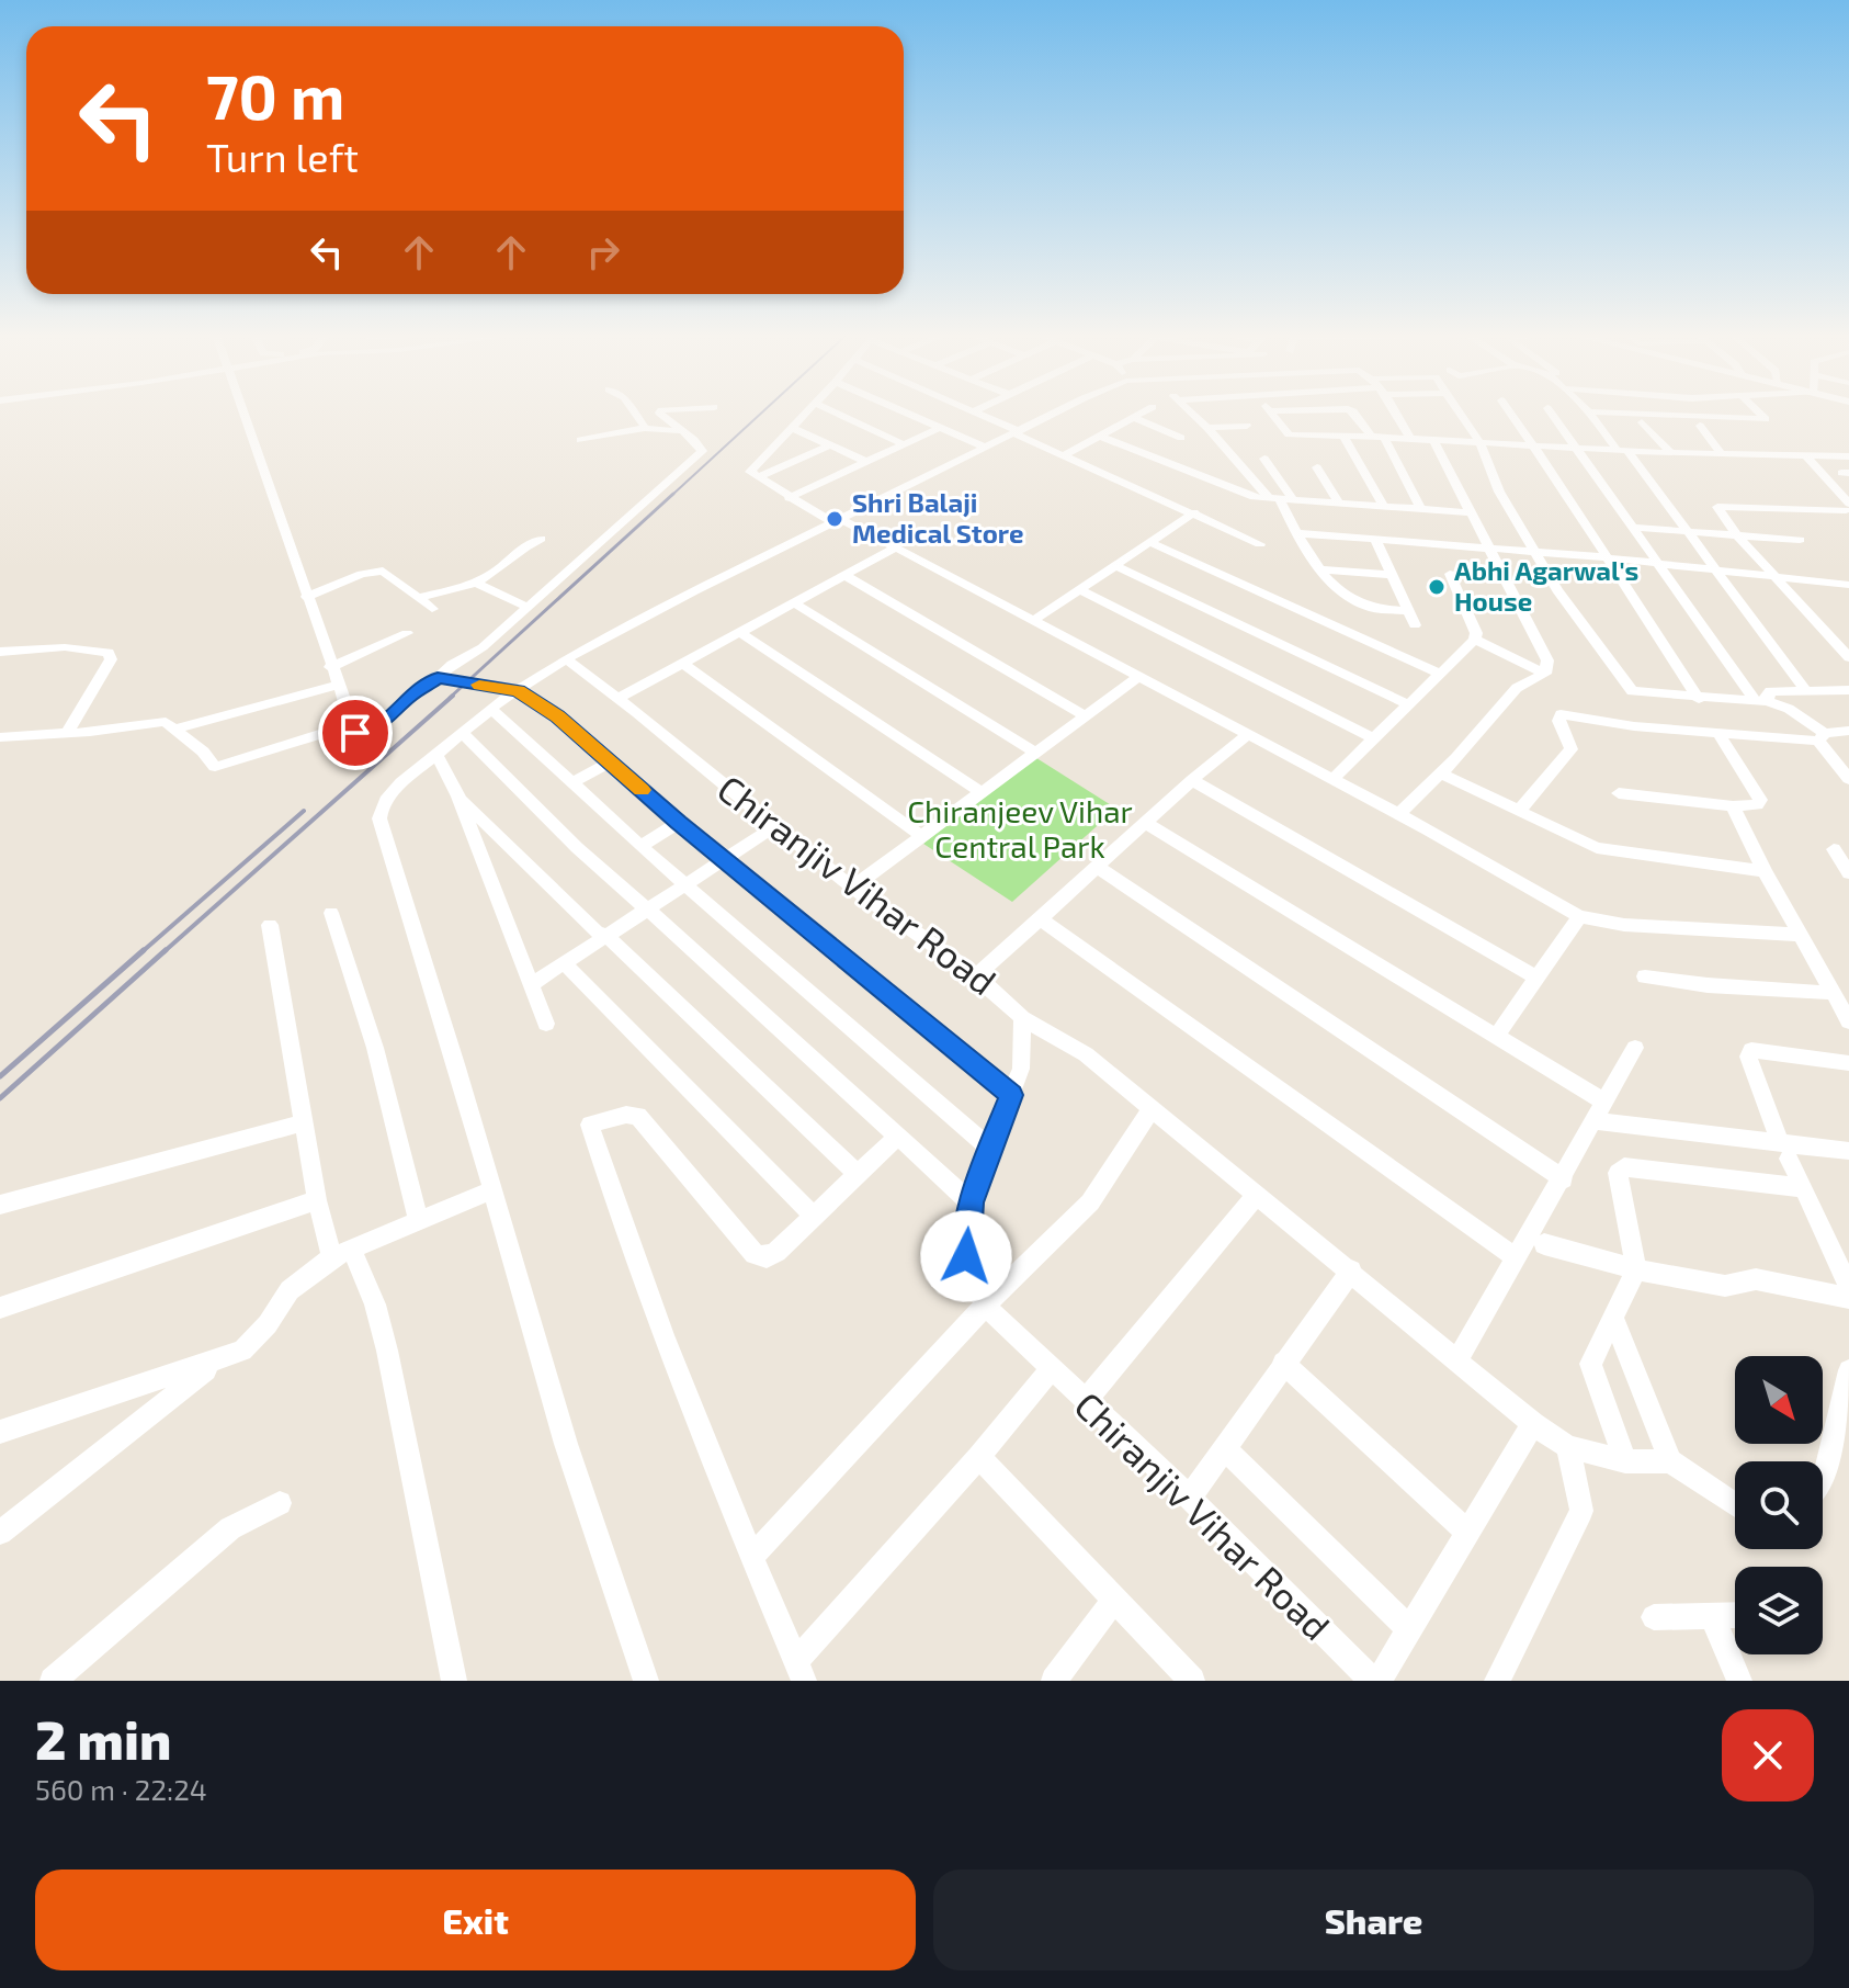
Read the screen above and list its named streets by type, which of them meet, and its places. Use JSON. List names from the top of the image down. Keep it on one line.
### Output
{"streets":{"street":["Chiranjiv Vihar Road"]},"parks":["Chiranjeev Vihar Central Park"],"places":["Shri Balaji Medical Store","Abhi Agarwal's House"],"north":"bottom right","page":{"turn":["70 m","Turn left"],"heading":["2 min","560 m · 22:24"],"buttons":["Exit","Share"]}}
